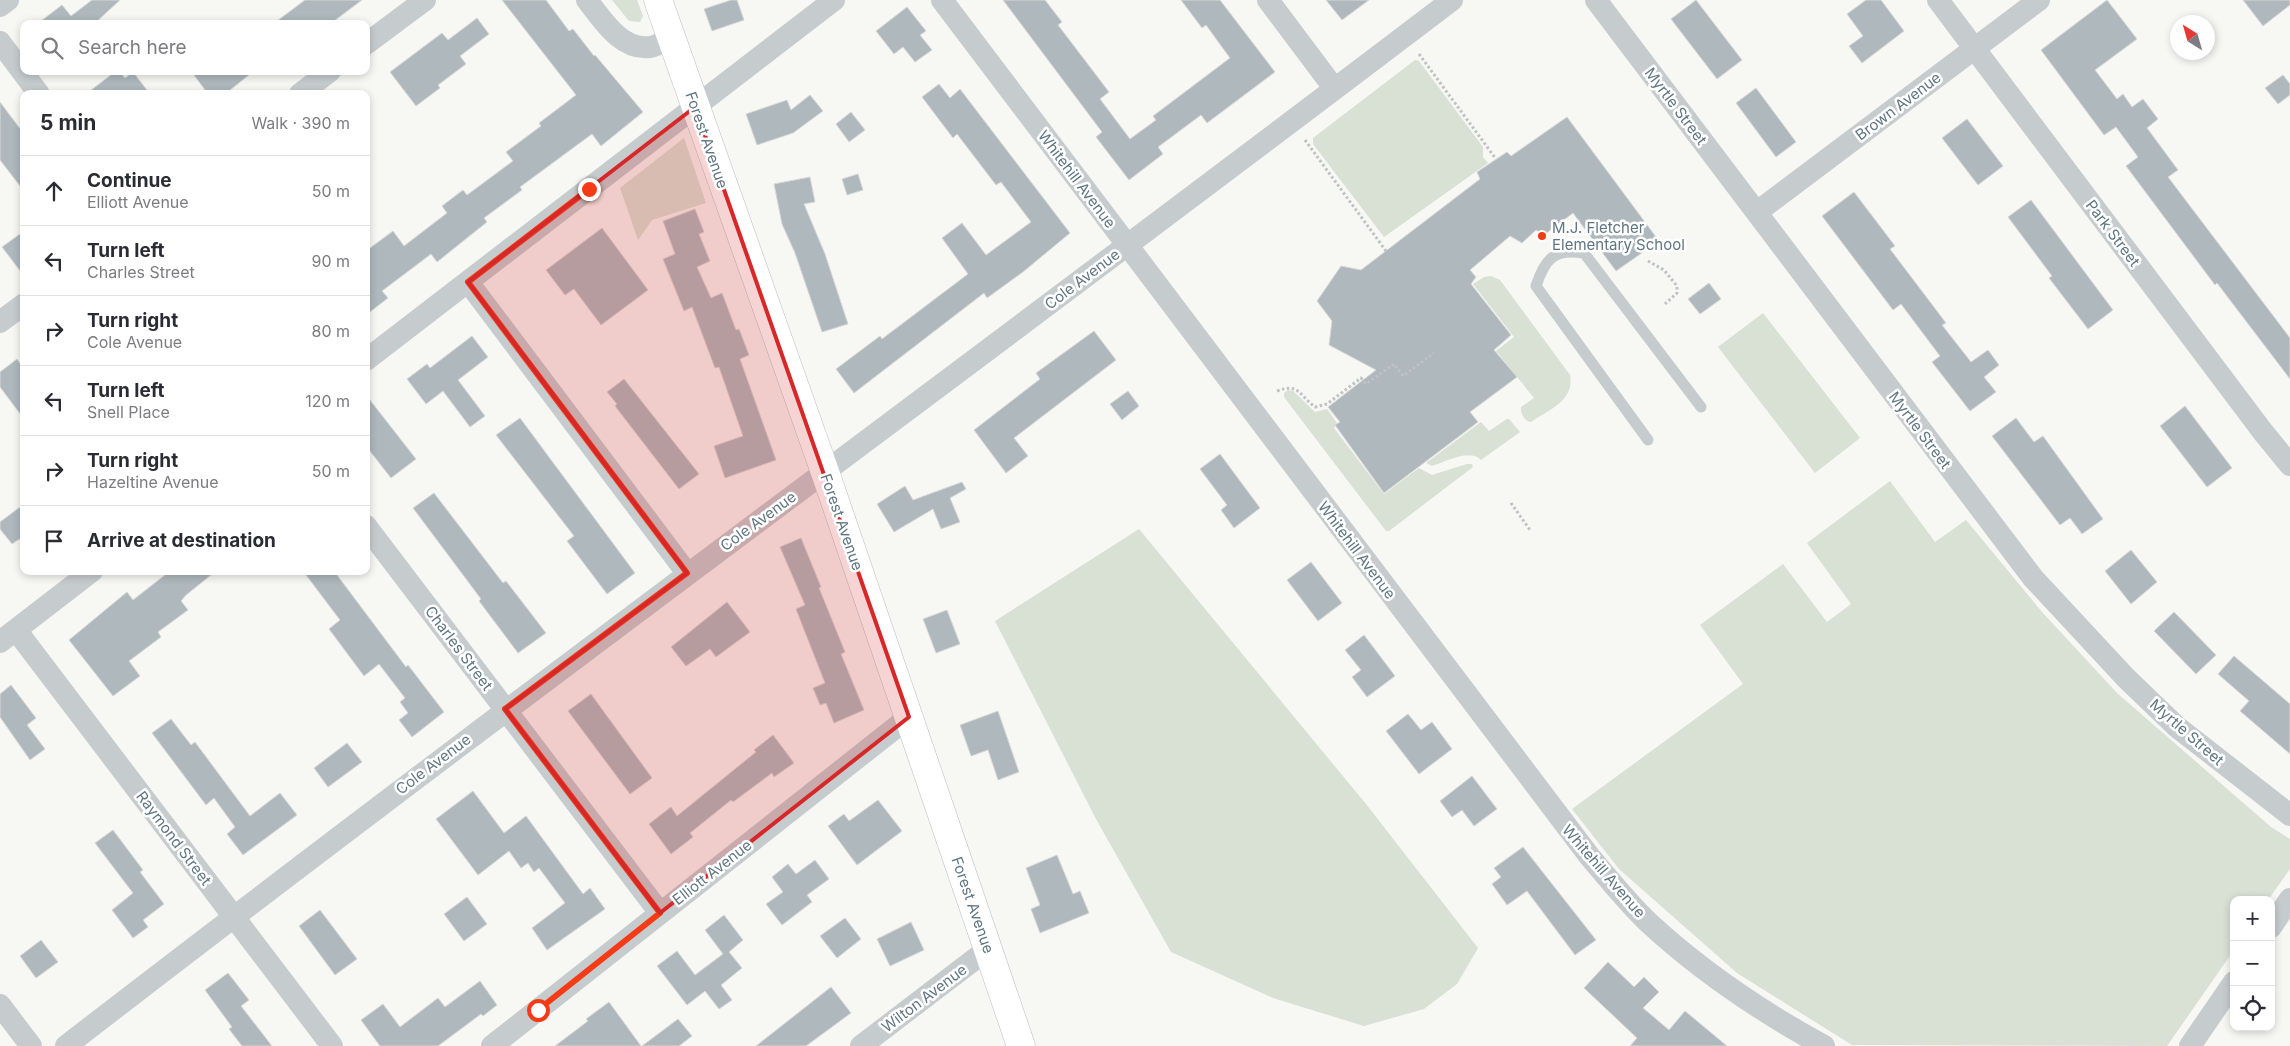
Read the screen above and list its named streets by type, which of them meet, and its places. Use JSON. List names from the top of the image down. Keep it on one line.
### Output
{"streets":{"main road":["Forest Avenue"],"street":["Myrtle Street","Brown Avenue","Whitehill Avenue","Park Street","Cole Avenue","Charles Street","Raymond Street","Elliott Avenue","Wilton Avenue"]},"crossings":[["Myrtle Street","Brown Avenue"],["Brown Avenue","Park Street"],["Forest Avenue","Cole Avenue"],["Forest Avenue","Elliott Avenue"],["Forest Avenue","Wilton Avenue"],["Whitehill Avenue","Cole Avenue"],["Cole Avenue","Charles Street"],["Cole Avenue","Raymond Street"],["Charles Street","Elliott Avenue"]],"places":["M.J. Fletcher Elementary School"],"north":"top left","page":{"search":"Search here","heading":["5 min","Walk · 390 m"],"list":[["Continue","Elliott Avenue","50 m"],["Turn left","Charles Street","90 m"],["Turn right","Cole Avenue","80 m"],["Turn left","Snell Place","120 m"],["Turn right","Hazeltine Avenue","50 m"],"Arrive at destination"],"map_buttons":["+","−"]}}
